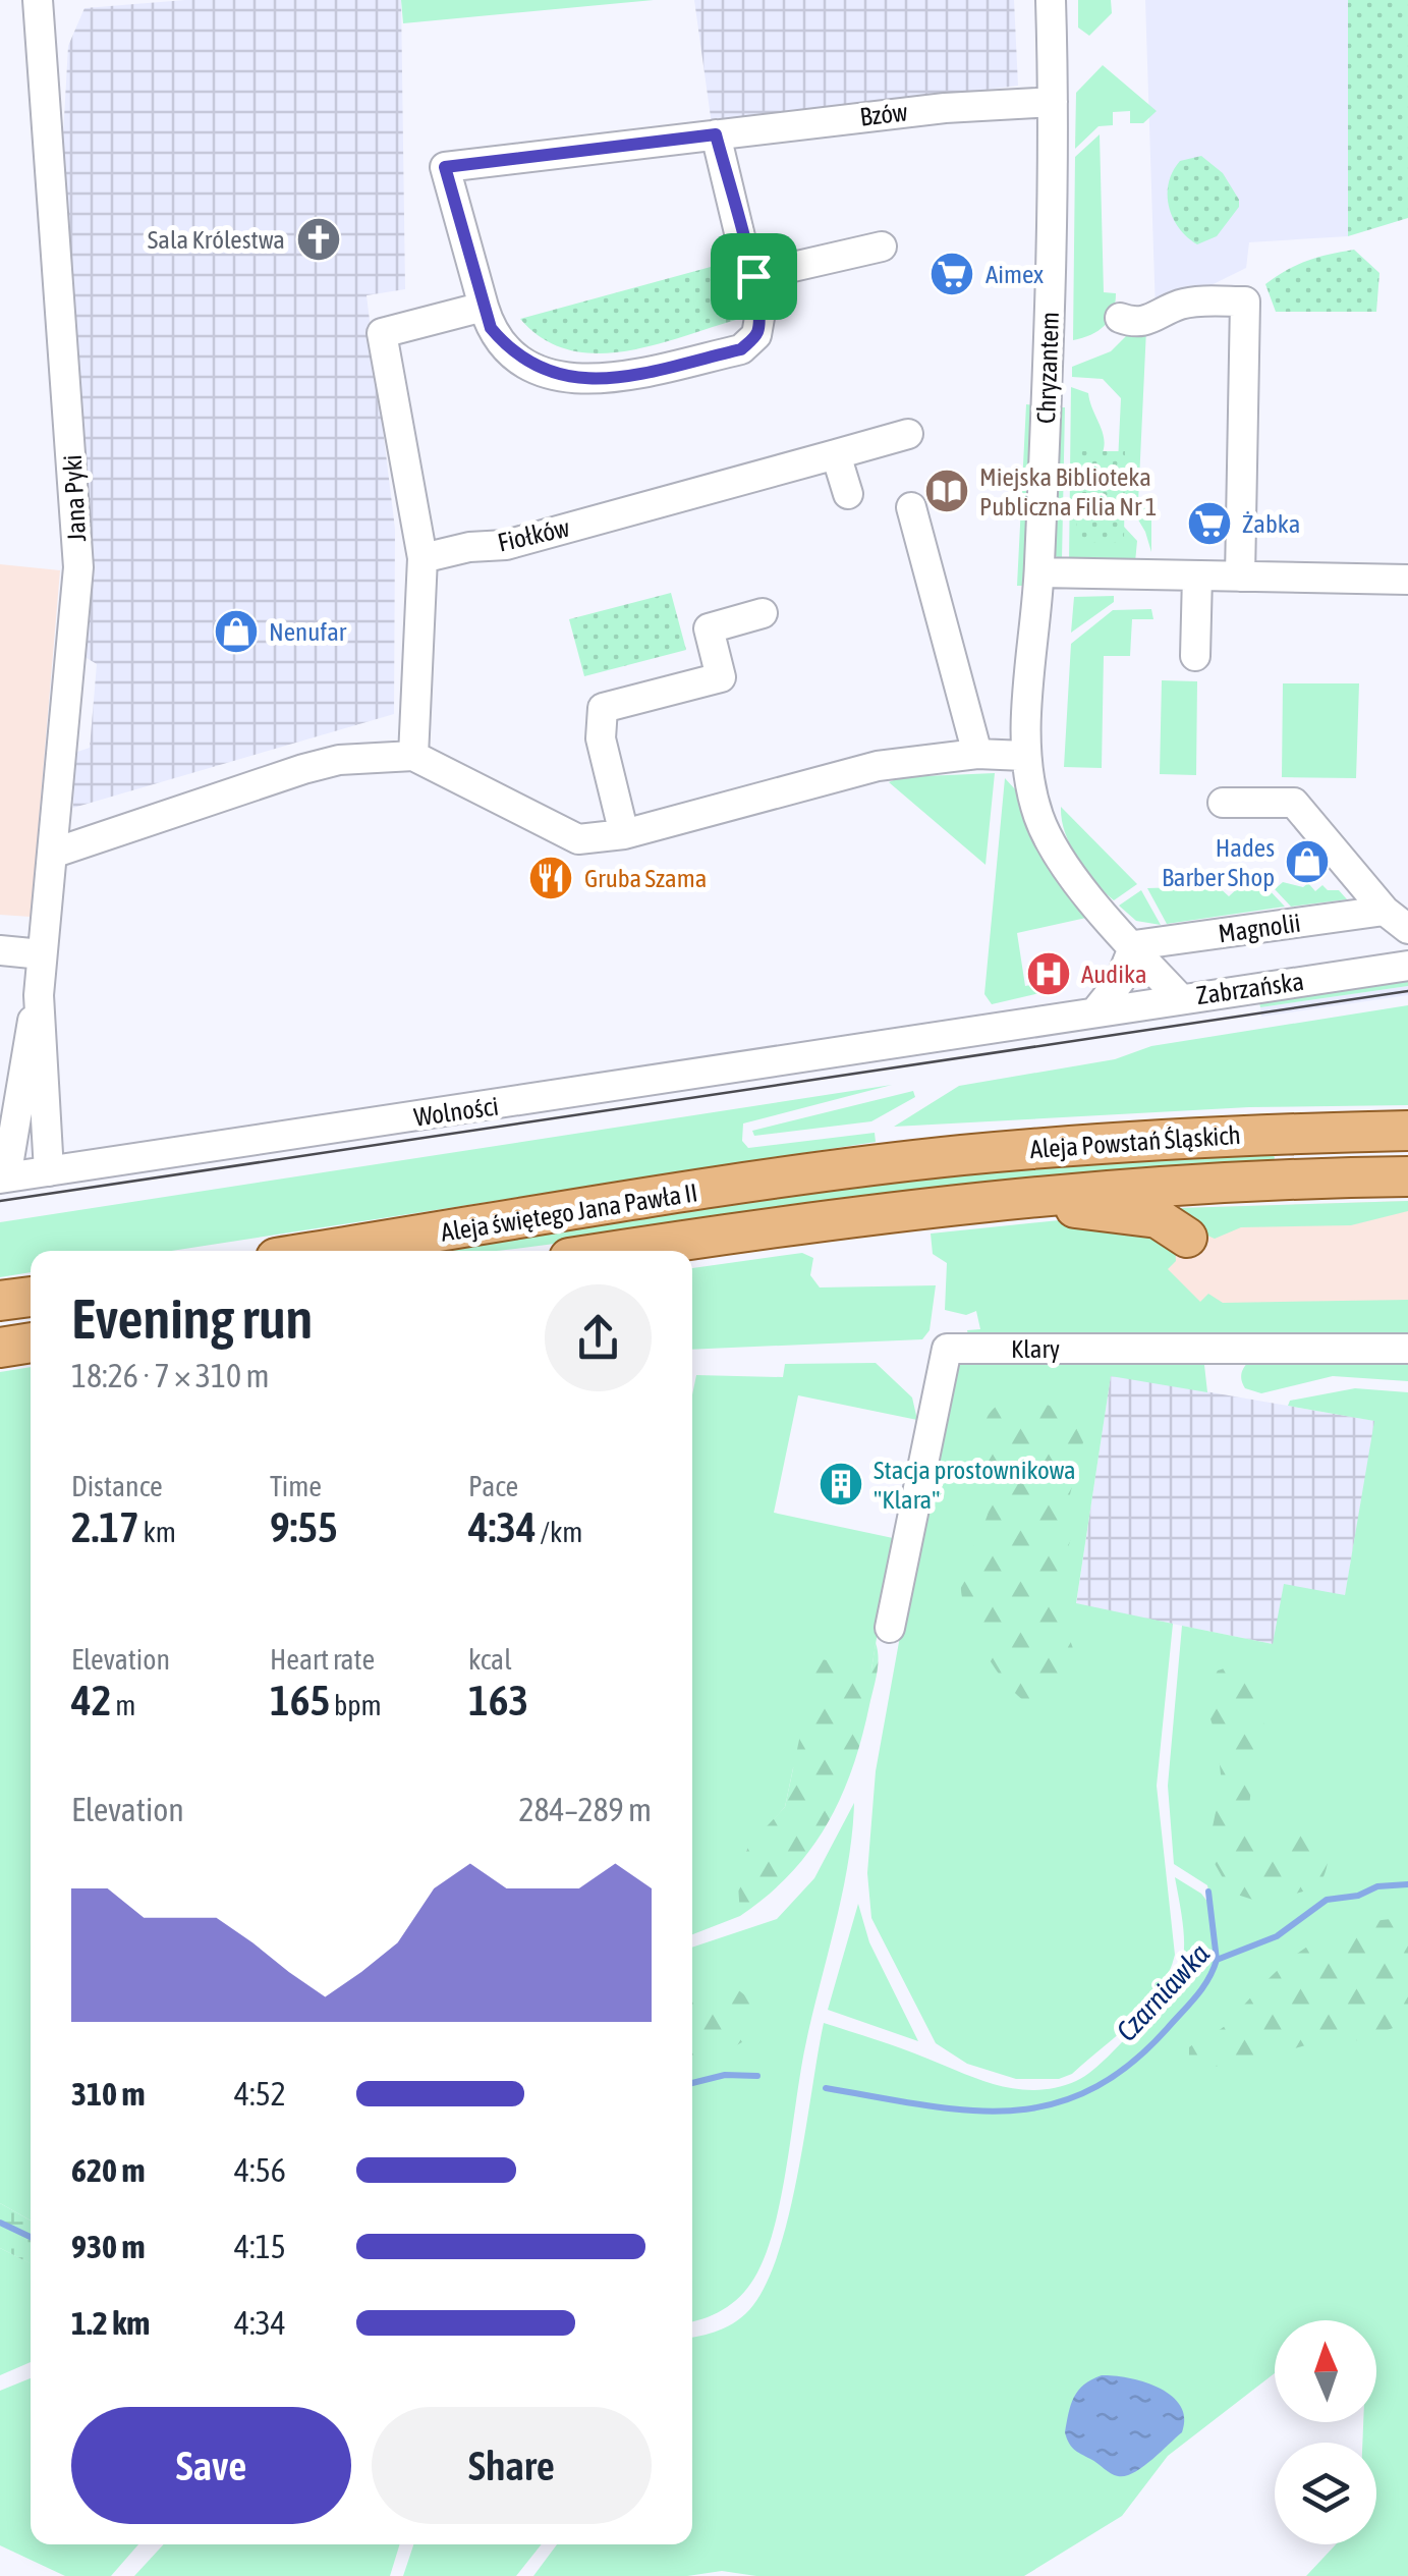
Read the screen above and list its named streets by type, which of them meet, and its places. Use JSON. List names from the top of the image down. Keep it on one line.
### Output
{"streets":{"main road":["Aleja Powstań Śląskich","Aleja świętego Jana Pawła II"],"street":["Bzów","Chryzantem","Jana Pyki","Fiołków","Magnolii","Zabrzańska","Wolności","Klary"]},"crossings":[["Bzów","Chryzantem"],["Chryzantem","Magnolii"],["Chryzantem","Zabrzańska"],["Jana Pyki","Wolności"],["Zabrzańska","Wolności"],["Aleja Powstań Śląskich","Aleja świętego Jana Pawła II"]],"water":["Czarniawka"],"places":{"church":["Sala Królestwa"],"supermarket":["Aimex","Żabka"],"library":["Miejska Biblioteka Publiczna Filia Nr 1"],"shop":["Nenufar","Hades Barber Shop"],"restaurant":["Gruba Szama"],"hospital":["Audika"],"building":["Stacja prostownikowa \"Klara\""]},"north":"top","page":{"heading":["Evening run","18:26 · 7 × 310 m"],"stats":[["Distance","2.17 km"],["Time","9:55"],["Pace","4:34 /km"],["Elevation","42 m"],["Heart rate","165 bpm"],["kcal","163"]],"chart":["Elevation","284–289 m"],"list":[{"name":"310 m","note":"4:52"},{"name":"620 m","note":"4:56"},{"name":"930 m","note":"4:15"},{"name":"1.2 km","note":"4:34"}],"buttons":["Save","Share"]}}
